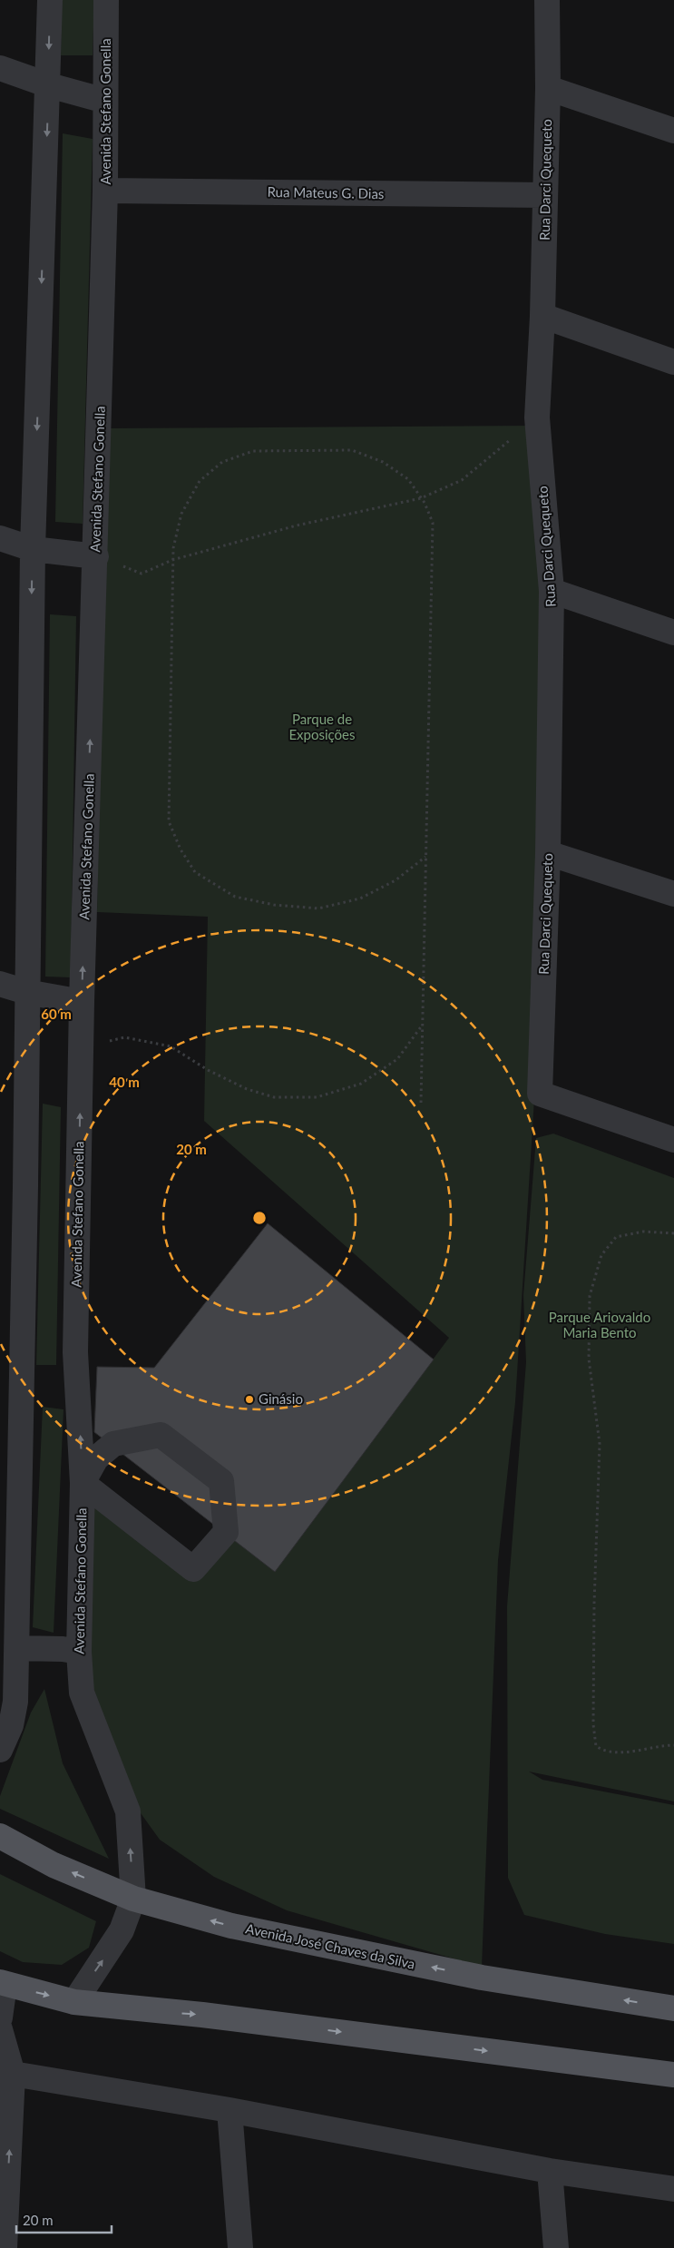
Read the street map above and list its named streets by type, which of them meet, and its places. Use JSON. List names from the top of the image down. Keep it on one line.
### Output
{"streets":{"main road":["Avenida José Chaves da Silva"],"street":["Avenida Stefano Gonella","Rua Darci Quequeto","Rua Mateus G. Dias"]},"crossings":[["Avenida Stefano Gonella","Rua Mateus G. Dias"],["Avenida Stefano Gonella","Avenida José Chaves da Silva"],["Rua Darci Quequeto","Rua Mateus G. Dias"]],"parks":["Parque de Exposições","Parque Ariovaldo Maria Bento"],"places":["Ginásio"],"scale_bar":"20 m","rings":["60 m","40 m","20 m"]}
